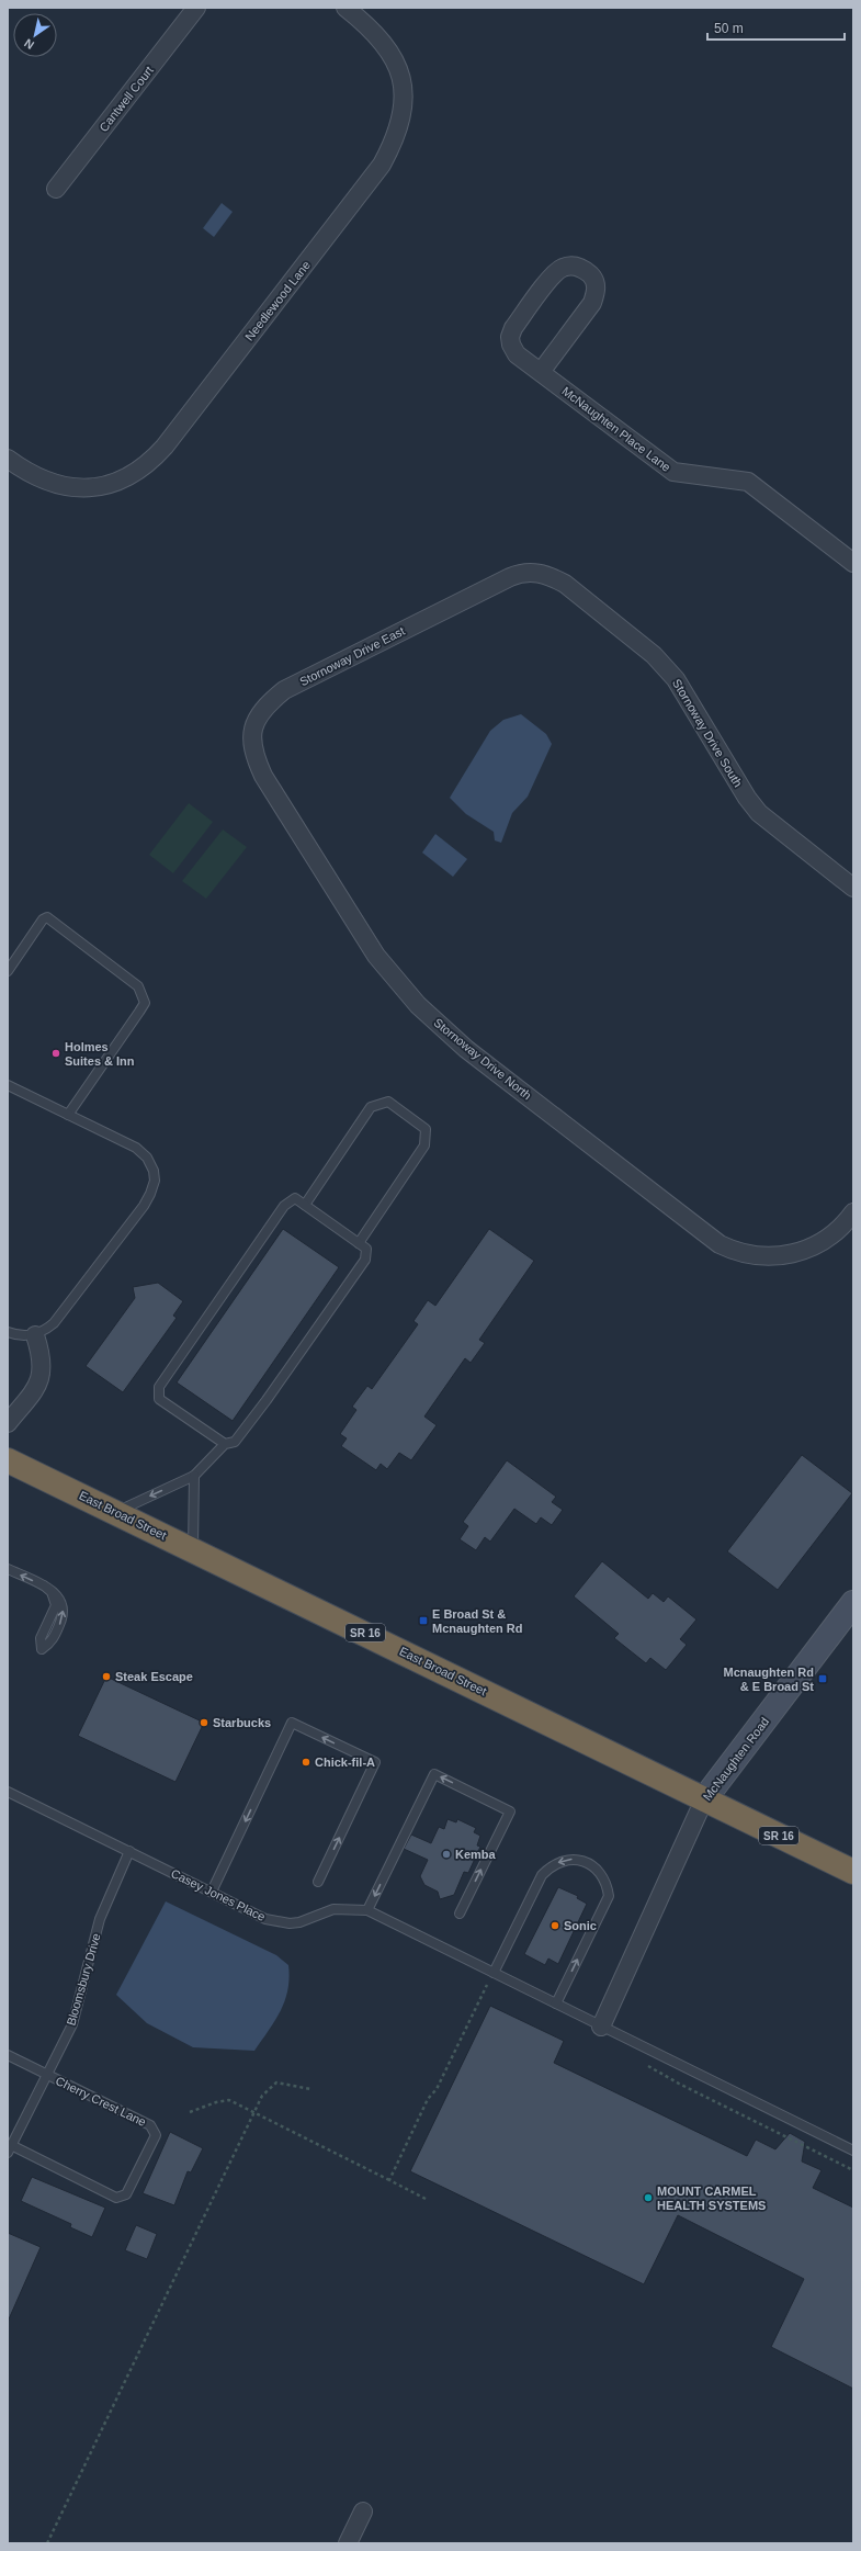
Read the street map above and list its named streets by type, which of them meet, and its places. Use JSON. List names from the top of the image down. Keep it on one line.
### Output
{"streets":{"highway":["East Broad Street","SR 16"],"street":["Cantwell Court","Needlewood Lane","McNaughten Place Lane","Stornoway Drive East","Stornoway Drive South","Stornoway Drive North","McNaughten Road"],"lane":["Casey Jones Place","Bloomsbury Drive","Cherry Crest Lane"]},"crossings":[["Stornoway Drive East","Stornoway Drive South"],["Stornoway Drive East","Stornoway Drive North"],["East Broad Street","McNaughten Road"],["McNaughten Road","Casey Jones Place"],["Casey Jones Place","Bloomsbury Drive"],["Bloomsbury Drive","Cherry Crest Lane"]],"places":{"other":["Holmes Suites & Inn","Steak Escape","Starbucks","Chick-fil-A","Kemba","Sonic","MOUNT CARMEL HEALTH SYSTEMS"],"transit":["E Broad St & Mcnaughten Rd","Mcnaughten Rd & E Broad St"]},"scale_bar":"50 m","north":"bottom left"}
